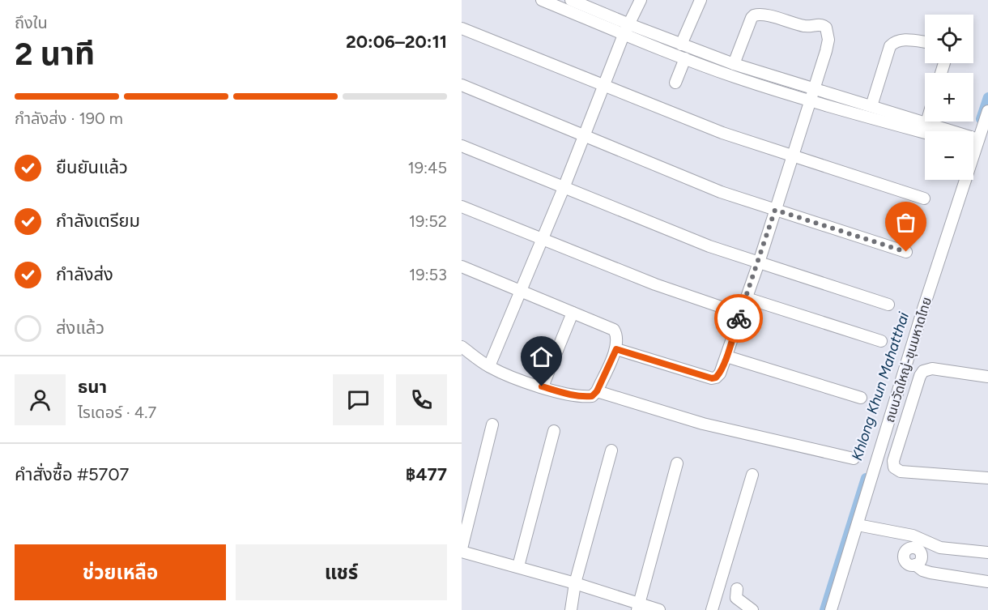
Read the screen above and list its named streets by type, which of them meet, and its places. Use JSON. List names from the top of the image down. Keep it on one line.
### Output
{"streets":{"street":["ถนนวัดใหญ่-ขุนมหาดไทย"]},"water":["Khlong Khun Mahatthai"],"page":{"heading":["2 นาที","ถึงใน","20:06–20:11"],"panel":["ธนา","ไรเดอร์ · 4.7","คำสั่งซื้อ #5707","฿477"],"map_buttons":["+","−"],"bar":"กำลังส่ง · 190 m","list":[["ยืนยันแล้ว","19:45"],["กำลังเตรียม","19:52"],["กำลังส่ง","19:53"],"ส่งแล้ว"],"buttons":["ช่วยเหลือ","แชร์"]}}
